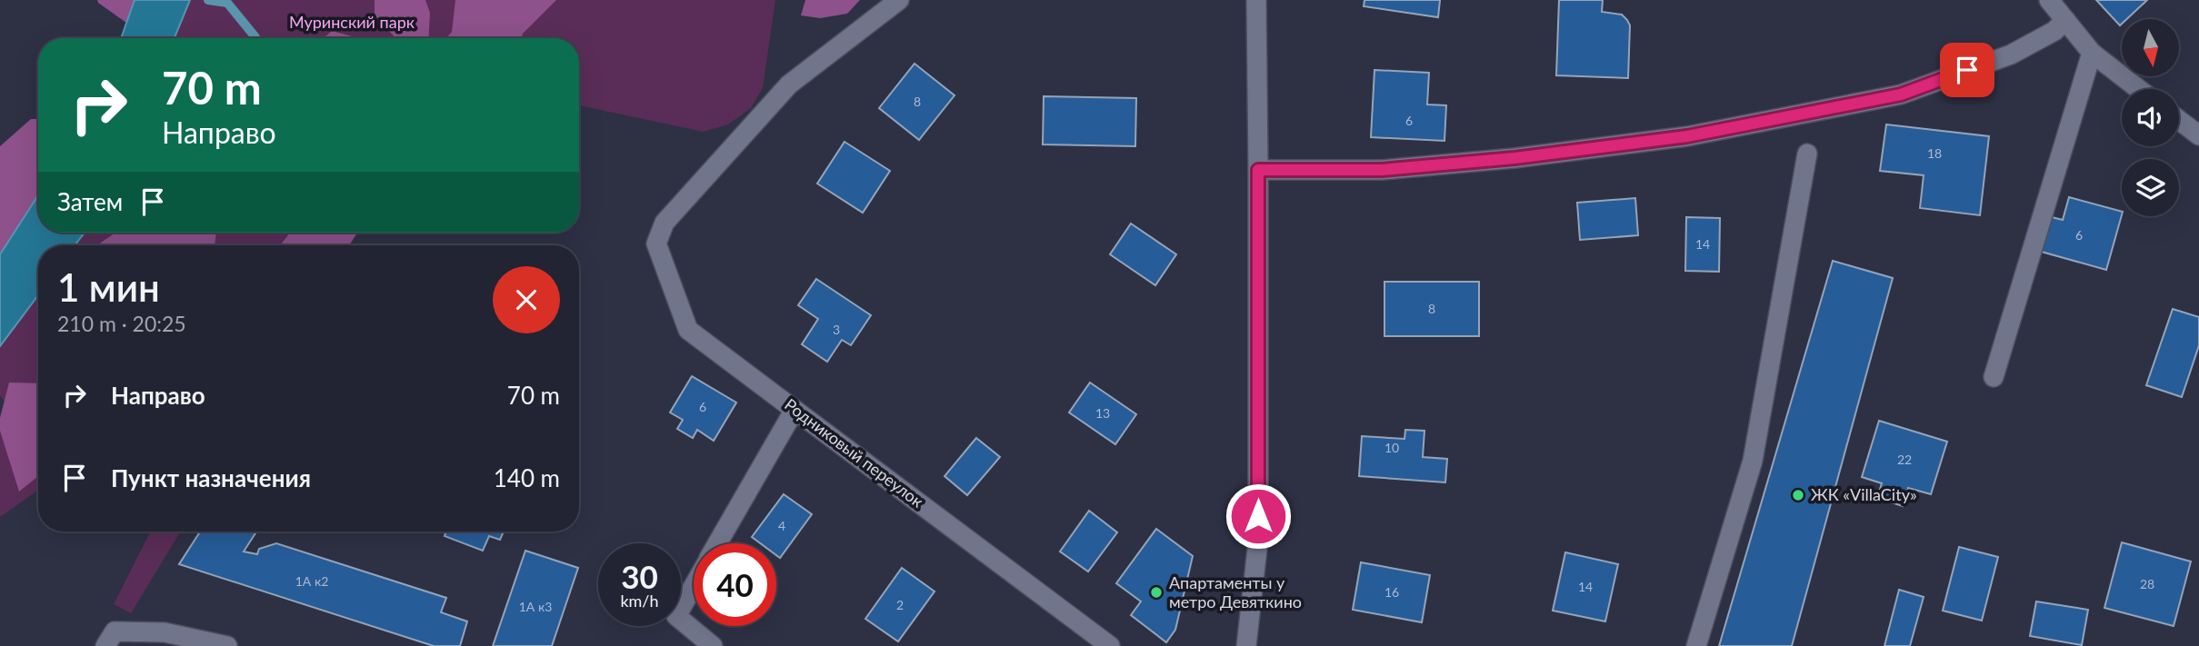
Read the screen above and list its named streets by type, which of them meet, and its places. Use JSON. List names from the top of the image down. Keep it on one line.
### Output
{"streets":{"street":["Родниковый переулок"]},"parks":["Муринский парк"],"places":["ЖК «VillaCity»","Апартаменты у метро Девяткино"],"house_numbers":["8","6","18","6","14","8","3","6","13","10","22","4","1А к2","28","14","16","2","1А к3"],"north":"bottom","page":{"turn":["70 m","Направо"],"then":"Затем","heading":["1 мин","210 m · 20:25"],"list":[{"name":"Направо","value":"70 m"},{"name":"Пункт назначения","value":"140 m"}],"speed":"30 km/h","limit":"40"}}
